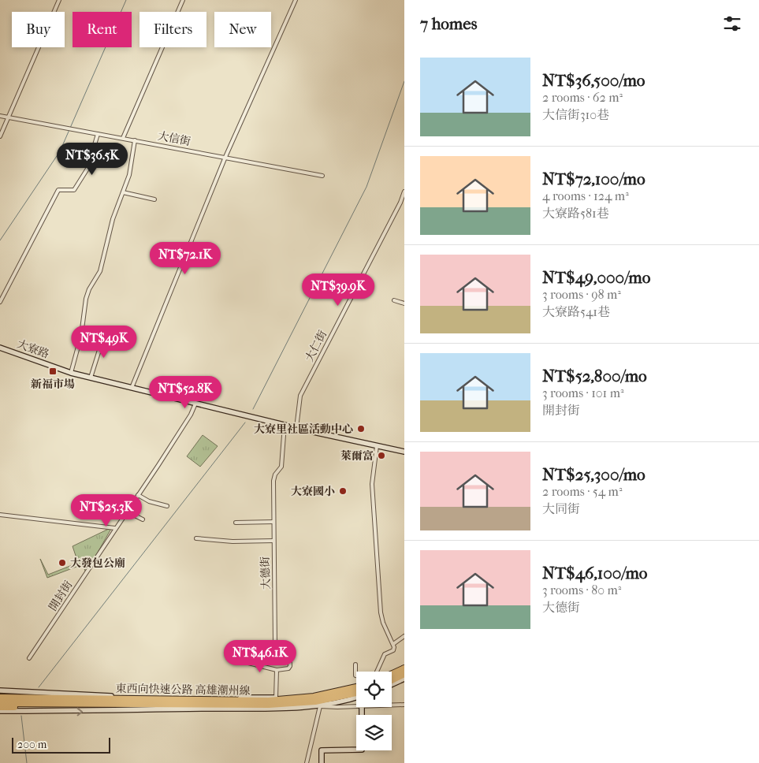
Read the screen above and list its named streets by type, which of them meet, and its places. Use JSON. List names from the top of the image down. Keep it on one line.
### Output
{"streets":{"highway":["東西向快速公路 高雄潮州線"],"main road":["大寮路"],"street":["大信街","大仁街","大德街","開封街"]},"crossings":[["大仁街","大寮路"],["大寮路","大德街"],["大寮路","開封街"]],"places":{"transit":["新福市場"],"other":["大寮里社區活動中心","萊爾富","大寮國小","大發包公廟"]},"scale_bar":"200 m","page":{"heading":"7 homes","chip":["Buy","Rent","Filters","New"],"list":[{"name":"NT$36,500/mo","note":"2 rooms · 62 m² · 大信街310巷"},{"name":"NT$72,100/mo","note":"4 rooms · 124 m² · 大寮路581巷"},{"name":"NT$49,000/mo","note":"3 rooms · 98 m² · 大寮路541巷"},{"name":"NT$52,800/mo","note":"3 rooms · 101 m² · 開封街"},{"name":"NT$25,300/mo","note":"2 rooms · 54 m² · 大同街"},{"name":"NT$46,100/mo","note":"3 rooms · 80 m² · 大德街"}],"price":["NT$36.5K","NT$72.1K","NT$39.9K","NT$49K","NT$52.8K","NT$25.3K","NT$46.1K"],"scale":"200 m"}}
